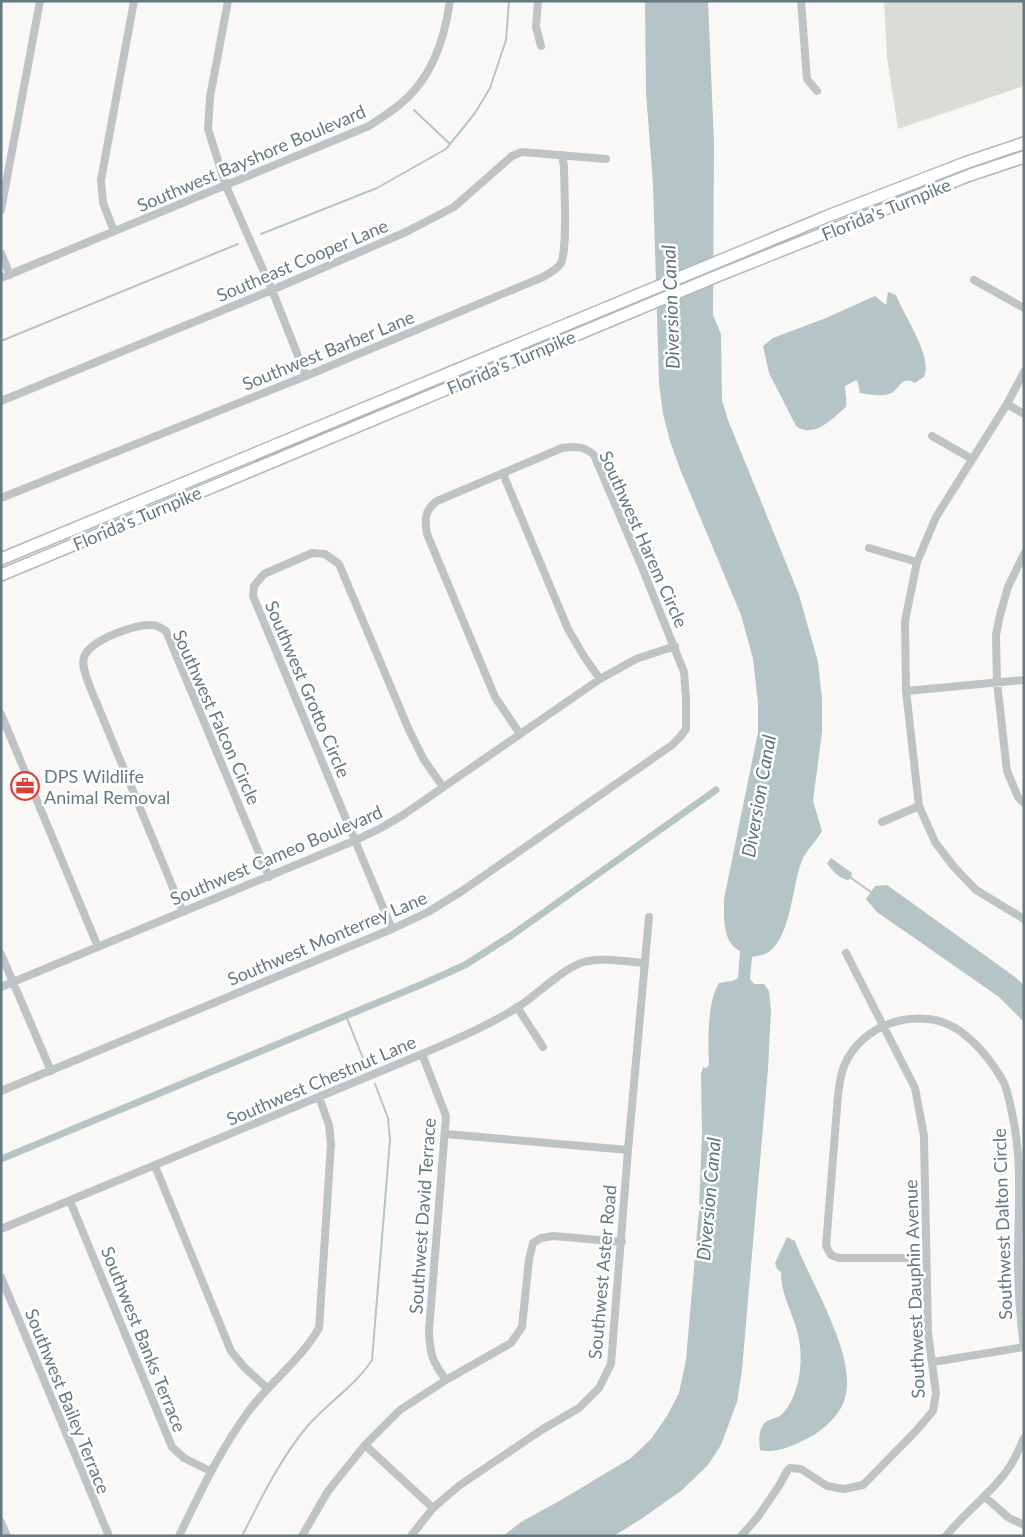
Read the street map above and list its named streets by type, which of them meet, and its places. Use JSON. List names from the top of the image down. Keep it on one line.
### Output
{"streets":{"highway":["Florida's Turnpike"],"street":["Southwest Bayshore Boulevard","Southeast Cooper Lane","Southwest Barber Lane","Southwest Harem Circle","Southwest Grotto Circle","Southwest Falcon Circle","Southwest Cameo Boulevard","Southwest Monterrey Lane","Southwest Chestnut Lane","Southwest David Terrace","Southwest Dalton Circle","Southwest Aster Road","Southwest Dauphin Avenue","Southwest Banks Terrace","Southwest Bailey Terrace"]},"crossings":[["Southeast Cooper Lane","Southwest Barber Lane"],["Southwest Harem Circle","Southwest Cameo Boulevard"],["Southwest Harem Circle","Southwest Monterrey Lane"],["Southwest Grotto Circle","Southwest Cameo Boulevard"],["Southwest Grotto Circle","Southwest Monterrey Lane"],["Southwest Falcon Circle","Southwest Cameo Boulevard"],["Southwest Chestnut Lane","Southwest David Terrace"],["Southwest Chestnut Lane","Southwest Aster Road"],["Southwest Chestnut Lane","Southwest Banks Terrace"],["Southwest Dalton Circle","Southwest Dauphin Avenue"]],"water":["Diversion Canal"],"places":{"office":["DPS Wildlife Animal Removal"]}}
